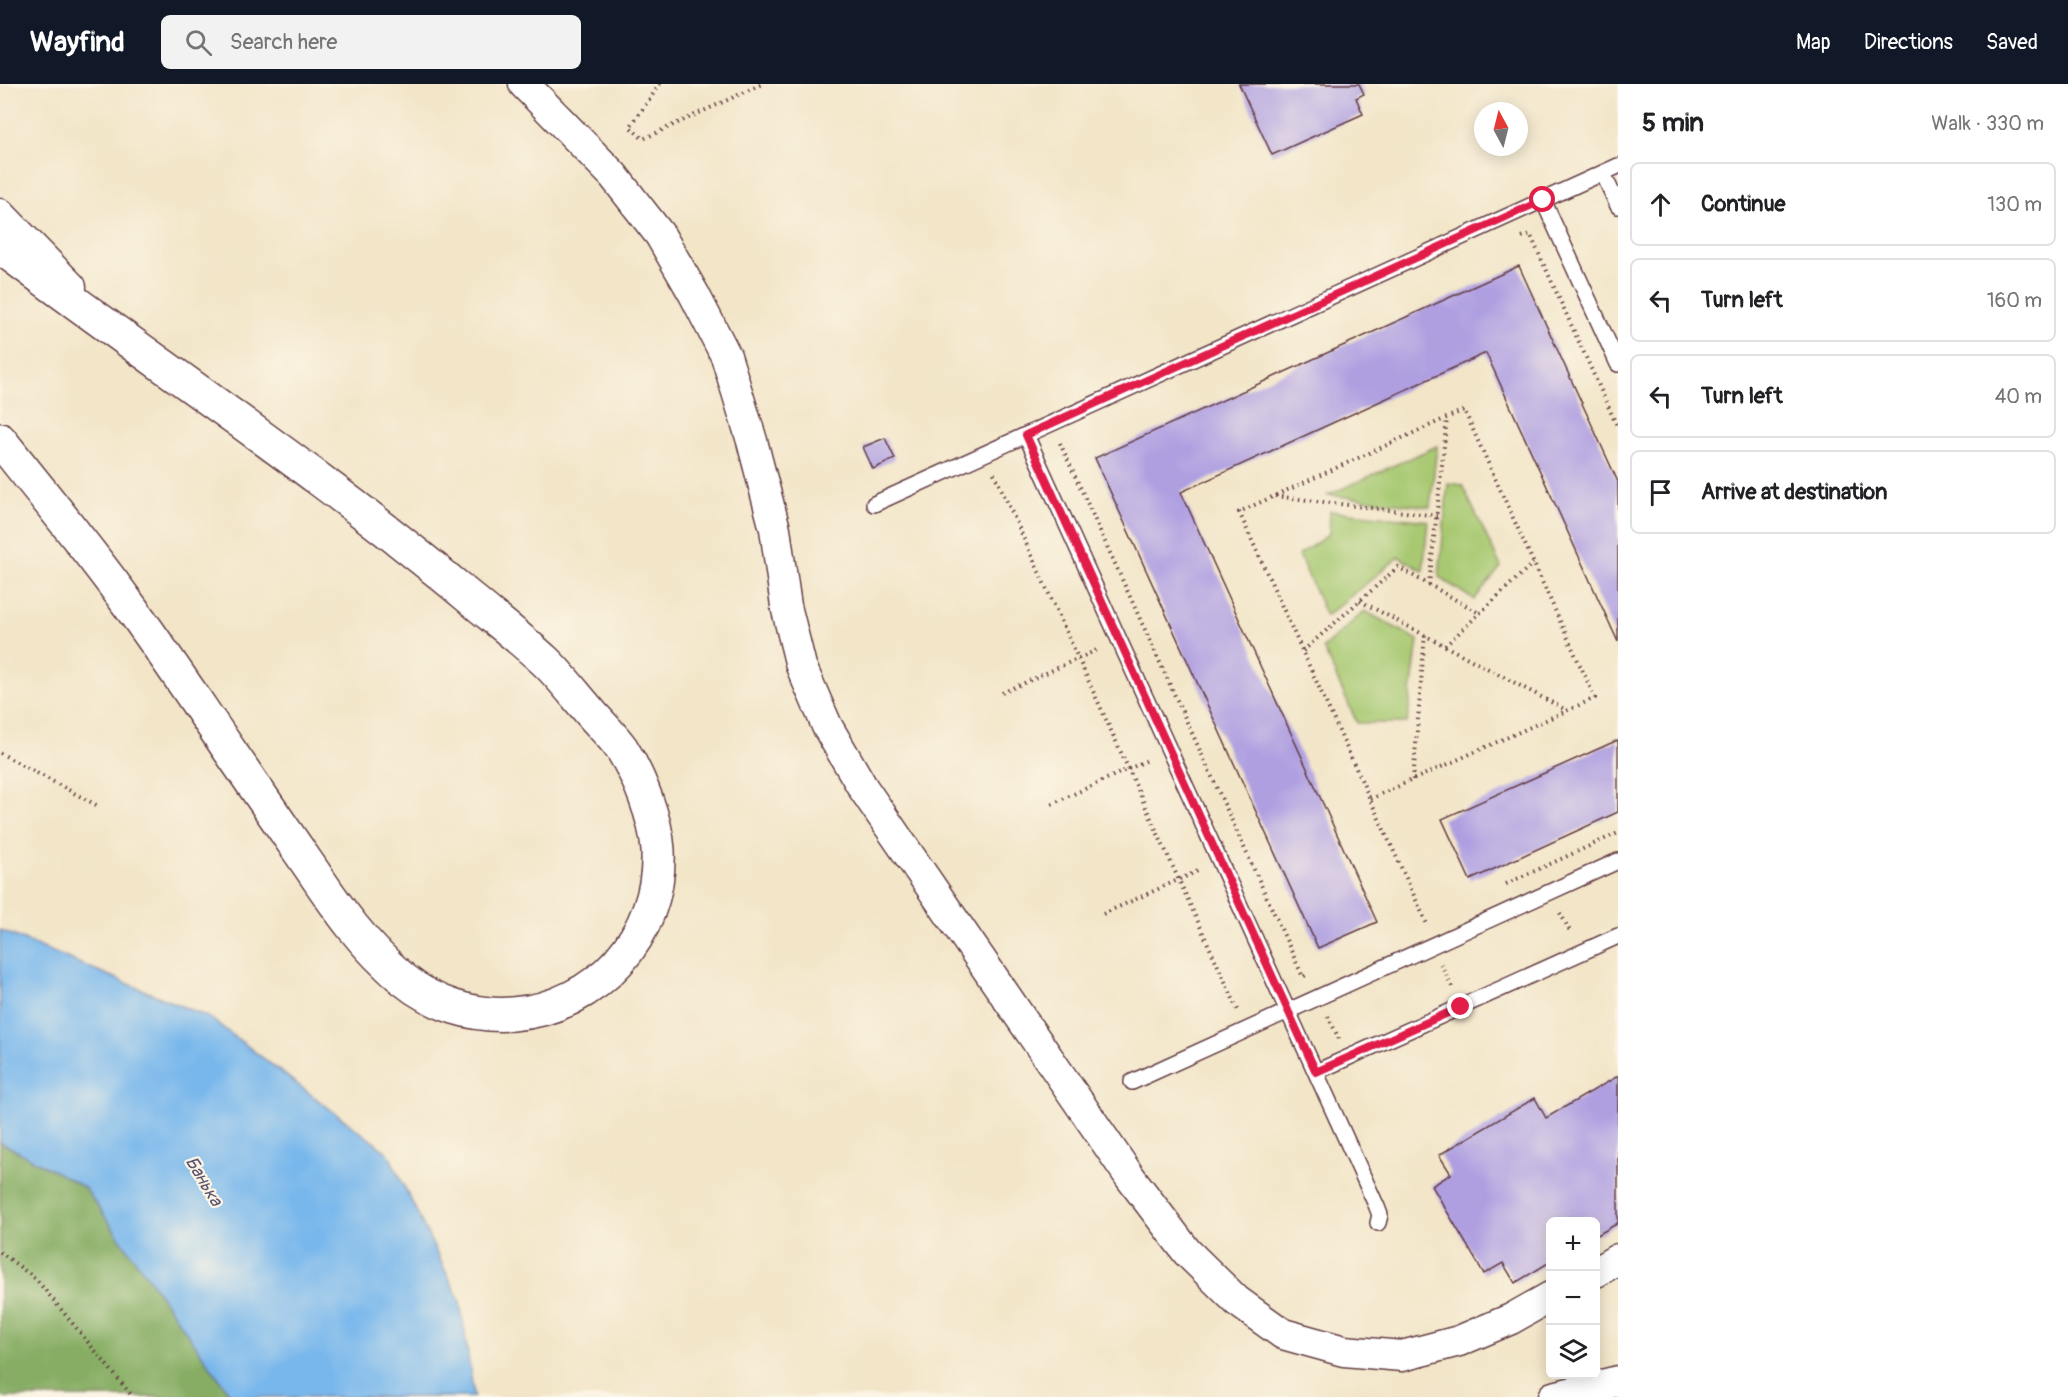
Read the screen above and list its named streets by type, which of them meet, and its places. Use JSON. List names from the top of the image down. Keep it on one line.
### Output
{"water":["Банька"],"north":"top","page":{"header":"Wayfind","search":"Search here","nav":["Map","Directions","Saved"],"heading":["5 min","Walk · 330 m"],"list":[["Continue","130 m"],["Turn left","160 m"],["Turn left","40 m"],"Arrive at destination"],"map_buttons":["+","−"]}}
